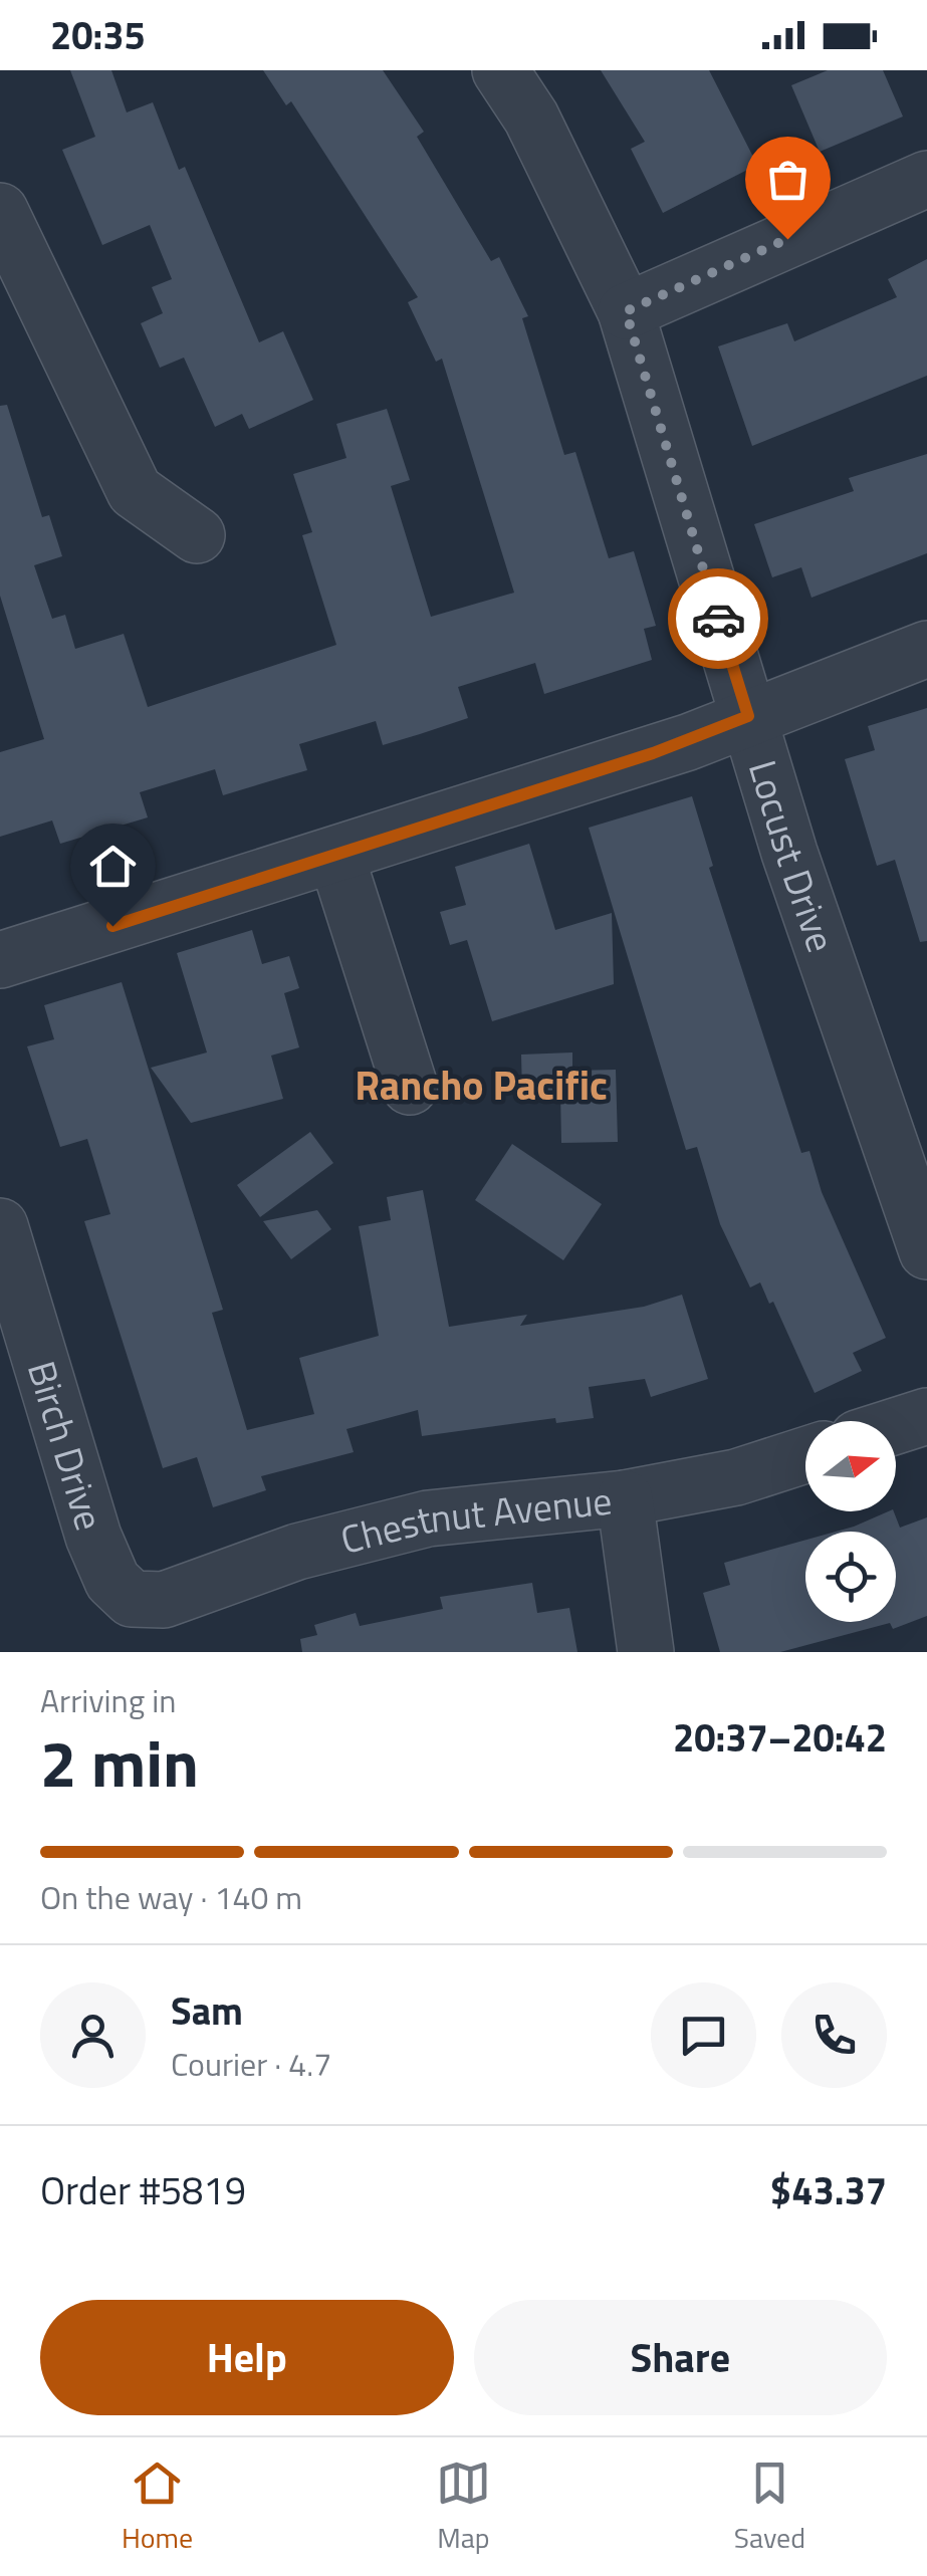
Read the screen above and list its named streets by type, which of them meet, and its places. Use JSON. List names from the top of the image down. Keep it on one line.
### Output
{"streets":{"street":["Locust Drive","Birch Drive","Chestnut Avenue"]},"crossings":[["Birch Drive","Chestnut Avenue"]],"districts":["Rancho Pacific"],"north":"right","page":{"status":"20:35","heading":["2 min","Arriving in","20:37–20:42"],"panel":["Sam","Courier · 4.7","Order #5819","$43.37"],"bar":"On the way · 140 m","buttons":["Help","Share"],"tabs":["Home","Map","Saved"]}}
